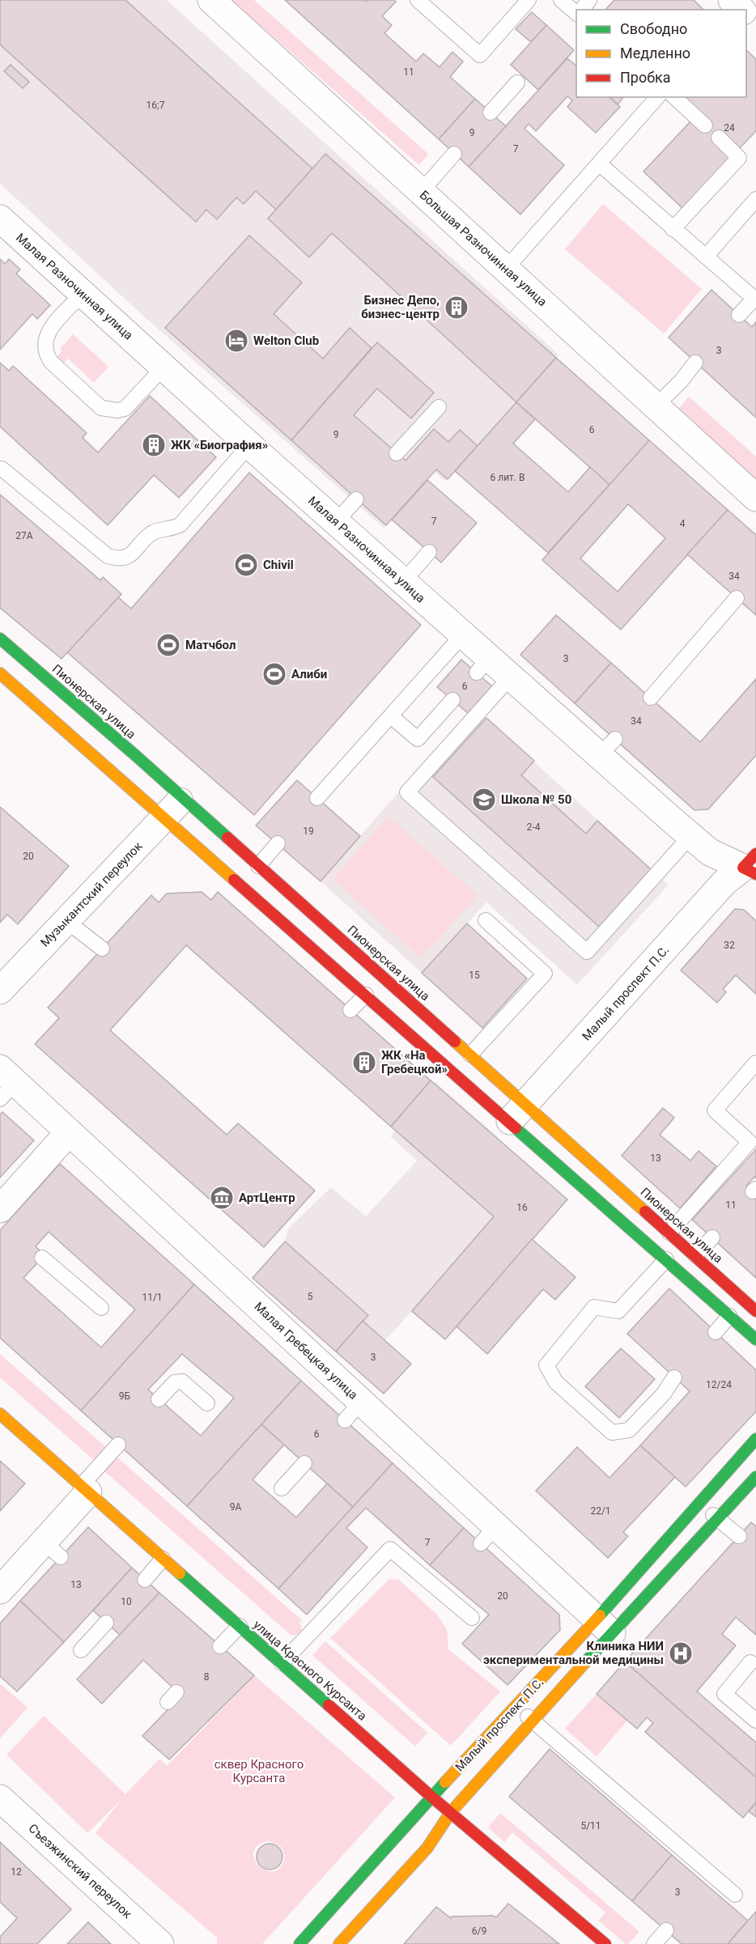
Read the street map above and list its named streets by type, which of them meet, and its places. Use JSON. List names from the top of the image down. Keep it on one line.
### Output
{"streets":{"street":["Большая Разночинная улица","Малая Разночинная улица","Пионерская улица","Музыкантский переулок","Малый проспект П.С.","Малая Гребецкая улица","улица Красного Курсанта","Съезжинский переулок"]},"crossings":[["Малая Разночинная улица","Малый проспект П.С."],["Пионерская улица","Музыкантский переулок"],["Пионерская улица","Малый проспект П.С."],["Малый проспект П.С.","Малая Гребецкая улица"],["Малый проспект П.С.","улица Красного Курсанта"]],"parks":["сквер Красного Курсанта"],"places":{"building":["Бизнес Депо, бизнес-центр","ЖК «Биография»","ЖК «На Гребецкой»"],"hotel":["Welton Club"],"sports":["Chivil","Матчбол","Алиби"],"school or university":["Школа № 50"],"museum":["АртЦентр"],"hospital":["Клиника НИИ экспериментальной медицины"]},"house_numbers":["11","16;7","24","9","7","3","6","9","6 лит. B","7","4","27А","34","3","6","34","2-4","19","20","32","15","13","11","16","5","11/1","3","12/24","9Б","6","9А","22/1","7","13","20","10","8","5/11","12","3","6/9"],"legend":["Свободно","Медленно","Пробка"]}
